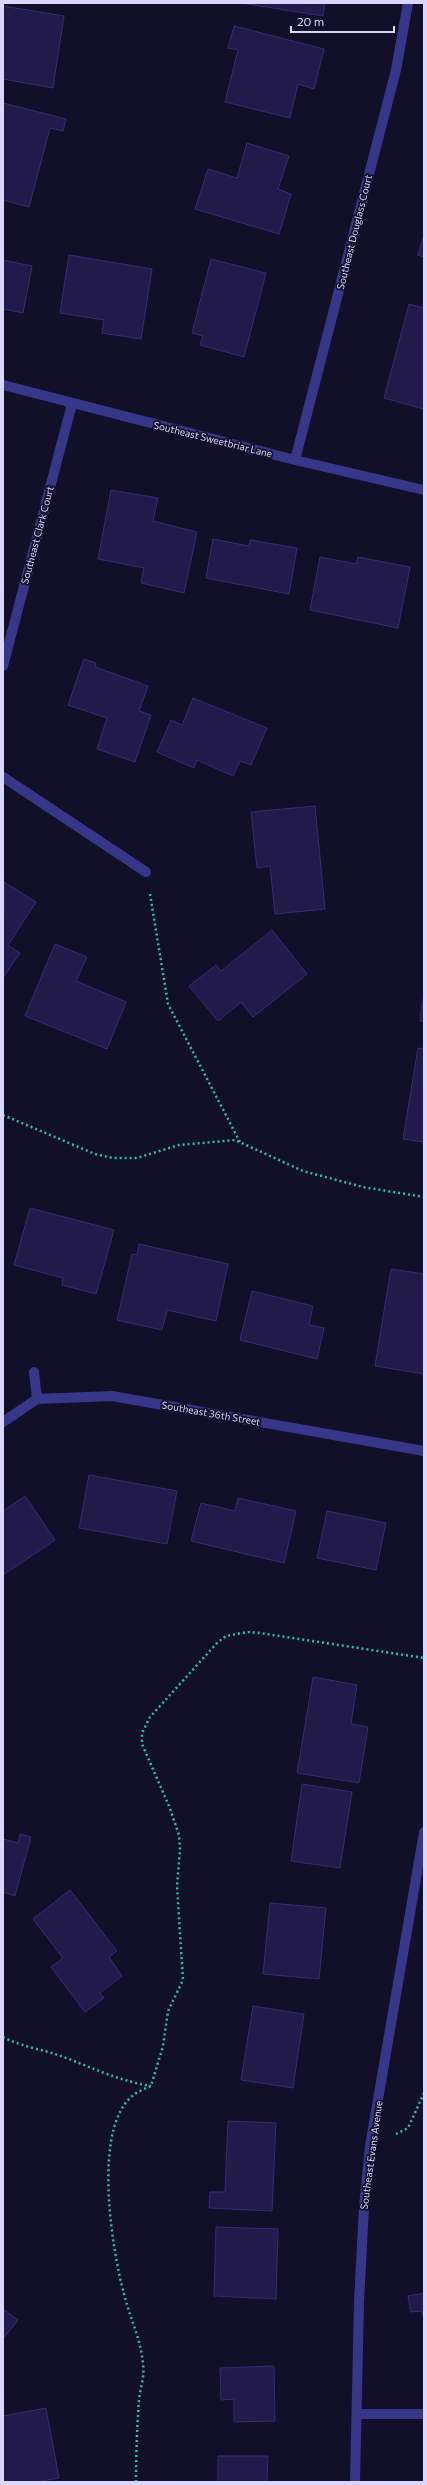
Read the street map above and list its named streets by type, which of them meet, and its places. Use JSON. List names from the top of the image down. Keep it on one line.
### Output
{"streets":{"street":["Southeast Douglass Court","Southeast Sweetbriar Lane","Southeast Clark Court","Southeast 36th Street","Southeast Evans Avenue"]},"crossings":[["Southeast Douglass Court","Southeast Sweetbriar Lane"],["Southeast Sweetbriar Lane","Southeast Clark Court"]],"scale_bar":"20 m"}
